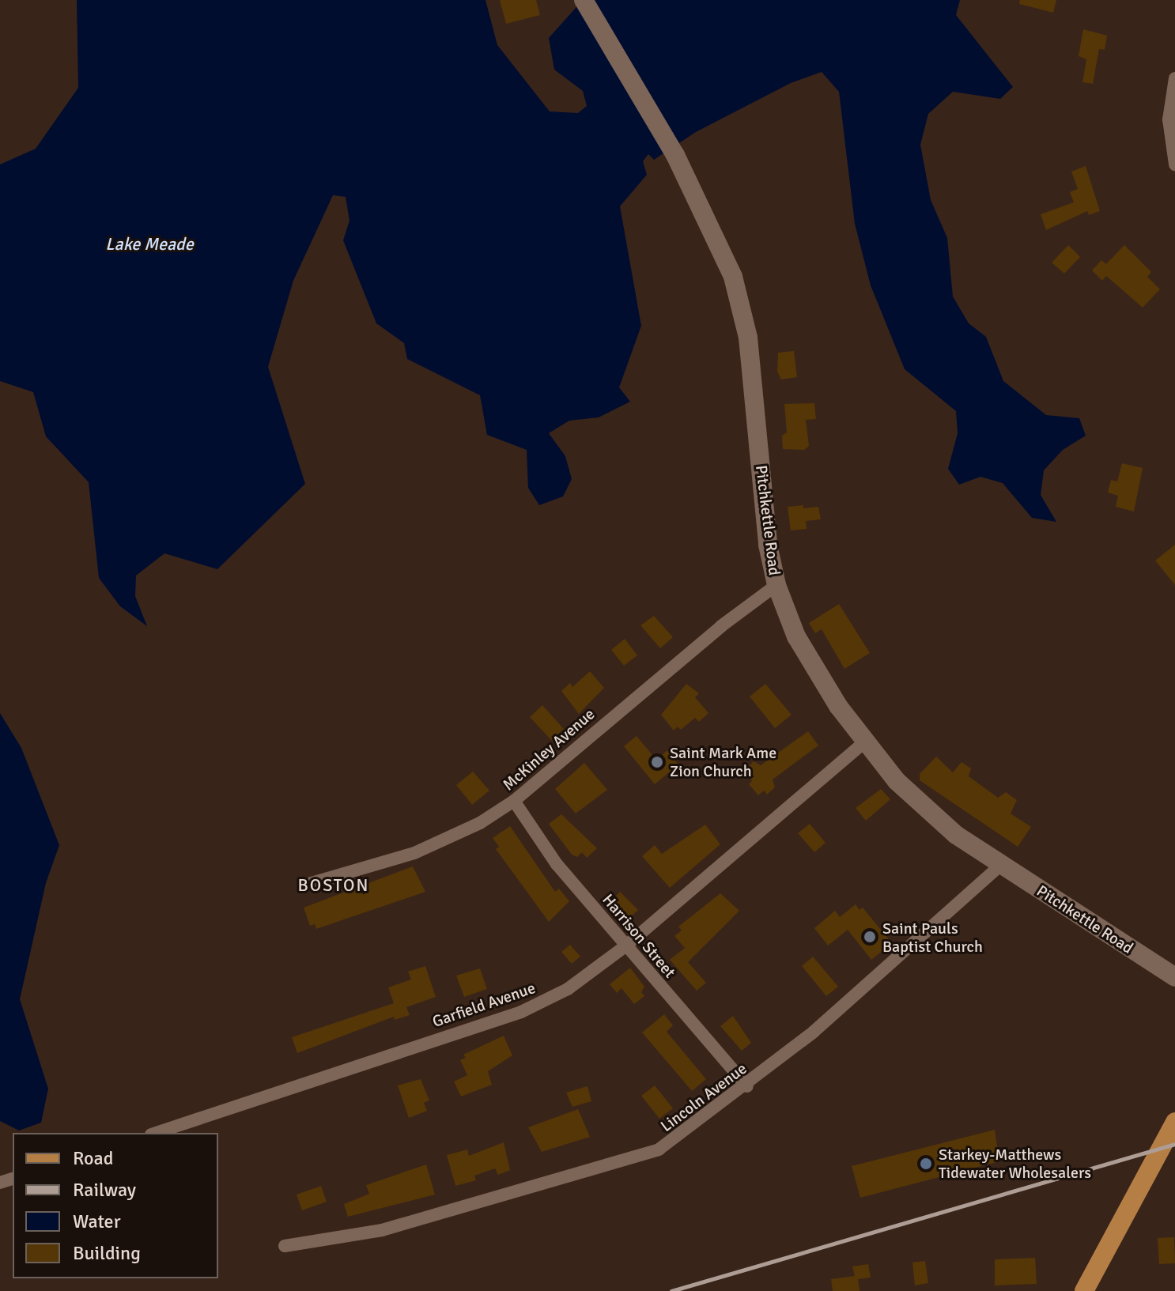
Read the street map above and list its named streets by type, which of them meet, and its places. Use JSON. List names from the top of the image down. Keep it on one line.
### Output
{"streets":{"main road":["Pitchkettle Road"],"street":["McKinley Avenue","Harrison Street","Garfield Avenue","Lincoln Avenue"]},"crossings":[["Pitchkettle Road","McKinley Avenue"],["Pitchkettle Road","Garfield Avenue"],["Pitchkettle Road","Lincoln Avenue"],["McKinley Avenue","Harrison Street"],["Harrison Street","Garfield Avenue"],["Harrison Street","Lincoln Avenue"]],"districts":["BOSTON"],"water":["Lake Meade"],"places":["Saint Mark Ame Zion Church","Saint Pauls Baptist Church","Starkey-Matthews Tidewater Wholesalers"],"legend":["Road","Railway","Water","Building"]}
